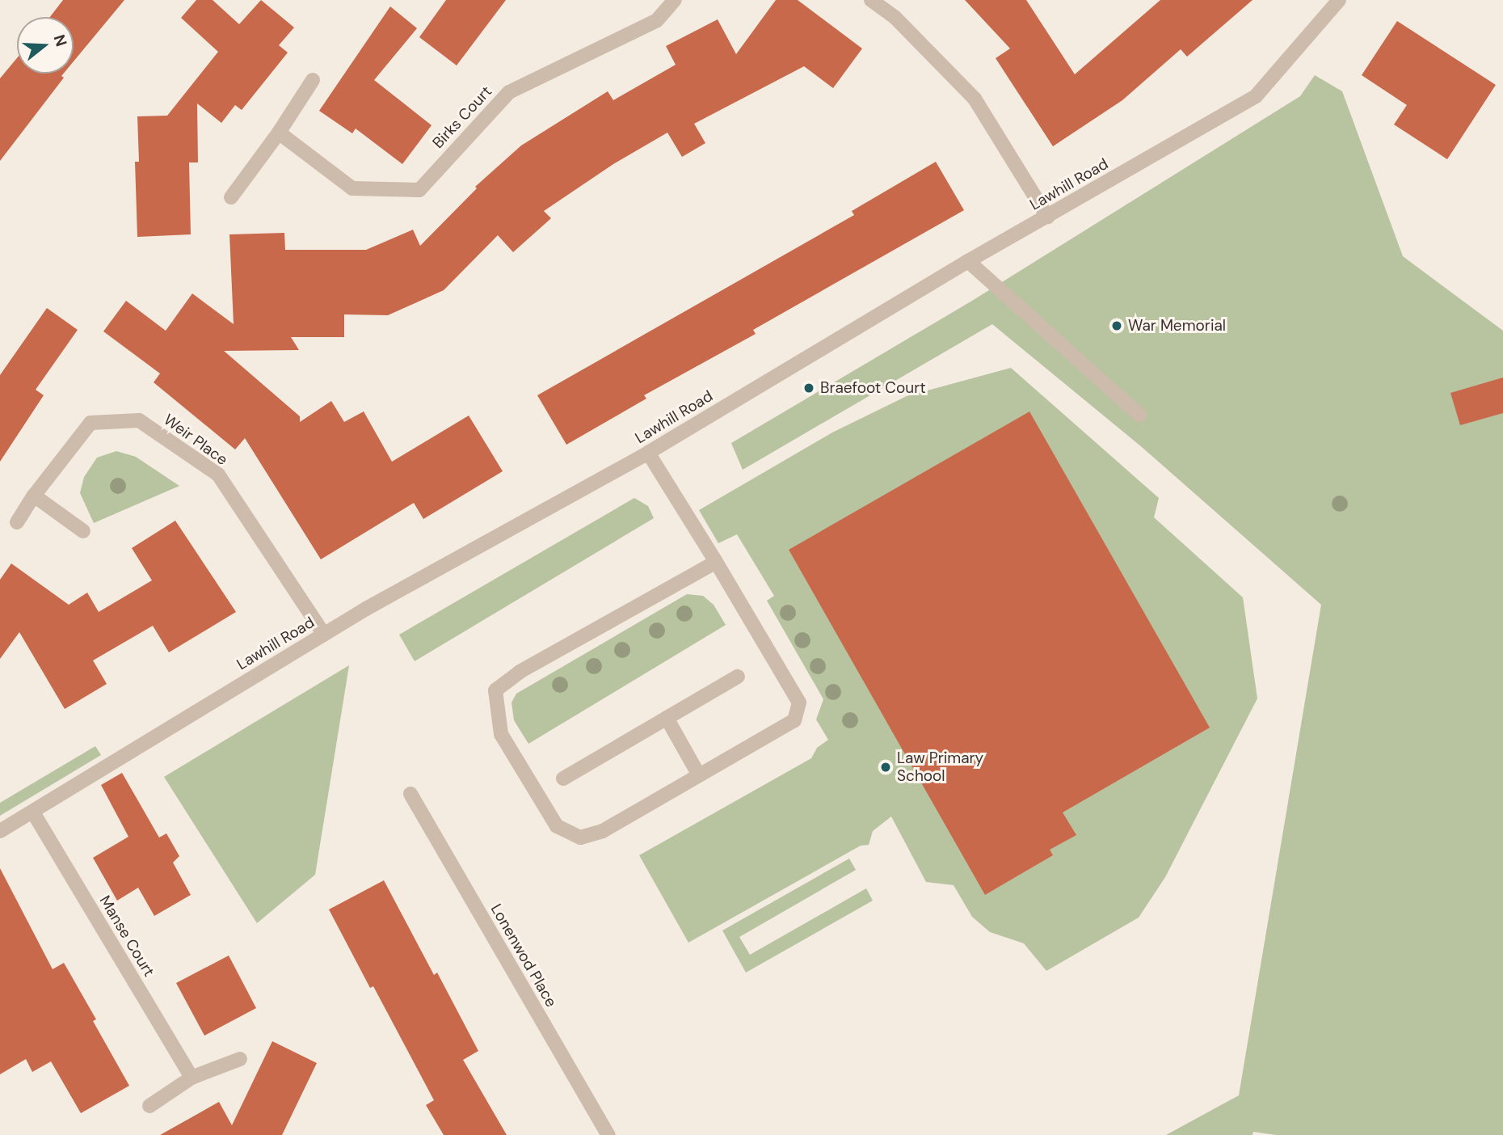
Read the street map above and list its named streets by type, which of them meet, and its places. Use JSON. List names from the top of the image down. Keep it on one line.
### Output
{"streets":{"street":["Birks Court","Lawhill Road","Weir Place","Manse Court","Lonenwod Place"]},"crossings":[["Lawhill Road","Weir Place"],["Lawhill Road","Manse Court"]],"places":["War Memorial","Braefoot Court","Law Primary School"],"north":"right"}
